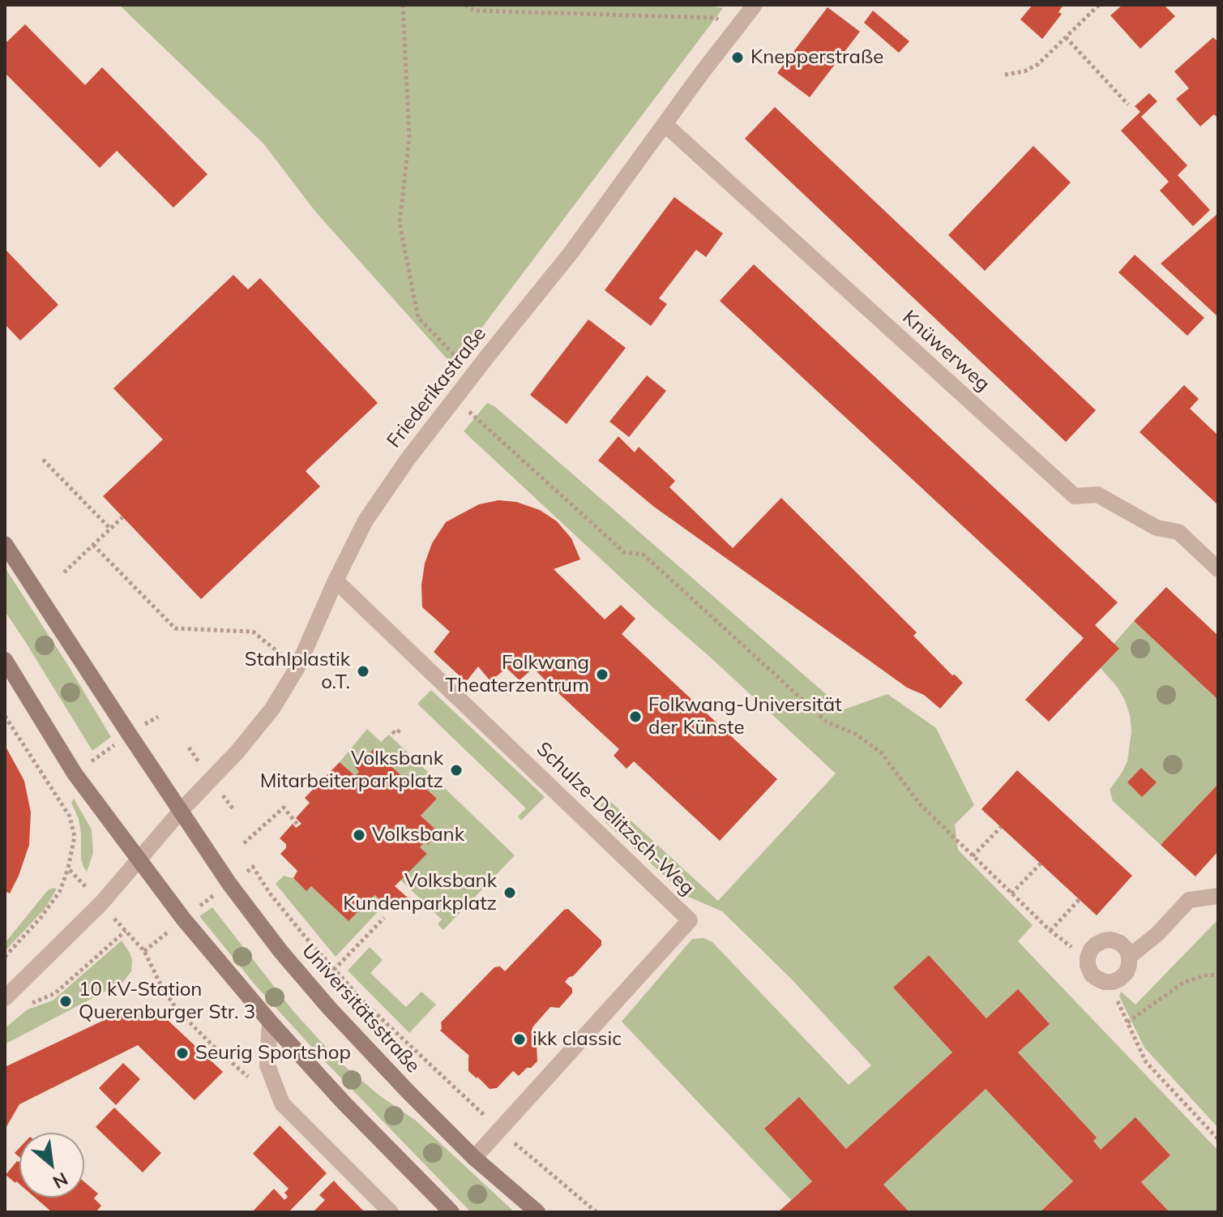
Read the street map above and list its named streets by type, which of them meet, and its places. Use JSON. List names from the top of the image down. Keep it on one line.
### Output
{"streets":{"main road":["Universitätsstraße"],"street":["Knüwerweg","Friederikastraße","Schulze-Delitzsch-Weg"]},"crossings":[["Knüwerweg","Friederikastraße"],["Friederikastraße","Schulze-Delitzsch-Weg"],["Friederikastraße","Universitätsstraße"],["Schulze-Delitzsch-Weg","Universitätsstraße"]],"places":["Knepperstraße","Stahlplastik o.T.","Folkwang Theaterzentrum","Folkwang-Universität der Künste","Volksbank Mitarbeiterparkplatz","Volksbank","Volksbank Kundenparkplatz","10 kV-Station Querenburger Str. 3","ikk classic","Seurig Sportshop"],"north":"bottom right"}
